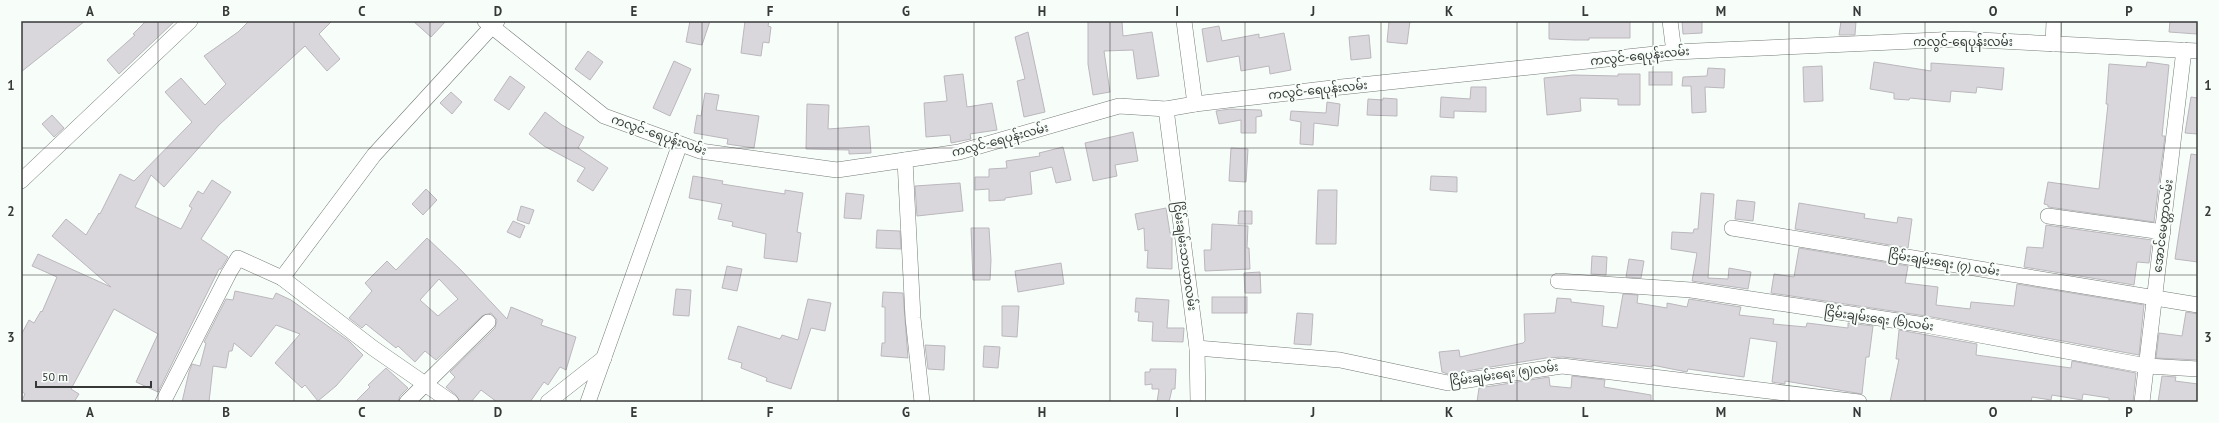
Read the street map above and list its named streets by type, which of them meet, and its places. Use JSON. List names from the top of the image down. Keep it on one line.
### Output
{"streets":{"street":["ကလွင်-ရေပုန်းလမ်း","အောင်မေတ္တာလမ်း","ငြိမ်းချမ်းသာယာလမ်း","ငြိမ်းချမ်းရေး (၇) လမ်း","ငြိမ်းချမ်းရေး (၆)လမ်း","ငြိမ်းချမ်းရေး (၅)လမ်း"]},"crossings":[["ကလွင်-ရေပုန်းလမ်း","အောင်မေတ္တာလမ်း"],["ကလွင်-ရေပုန်းလမ်း","ငြိမ်းချမ်းသာယာလမ်း"],["အောင်မေတ္တာလမ်း","ငြိမ်းချမ်းရေး (၇) လမ်း"],["အောင်မေတ္တာလမ်း","ငြိမ်းချမ်းရေး (၆)လမ်း"],["ငြိမ်းချမ်းသာယာလမ်း","ငြိမ်းချမ်းရေး (၅)လမ်း"]],"scale_bar":"50 m","grid":{"columns":["A","B","C","D","E","F","G","H","I","J","K","L","M","N","O","P"],"rows":["1","2","3"]}}
